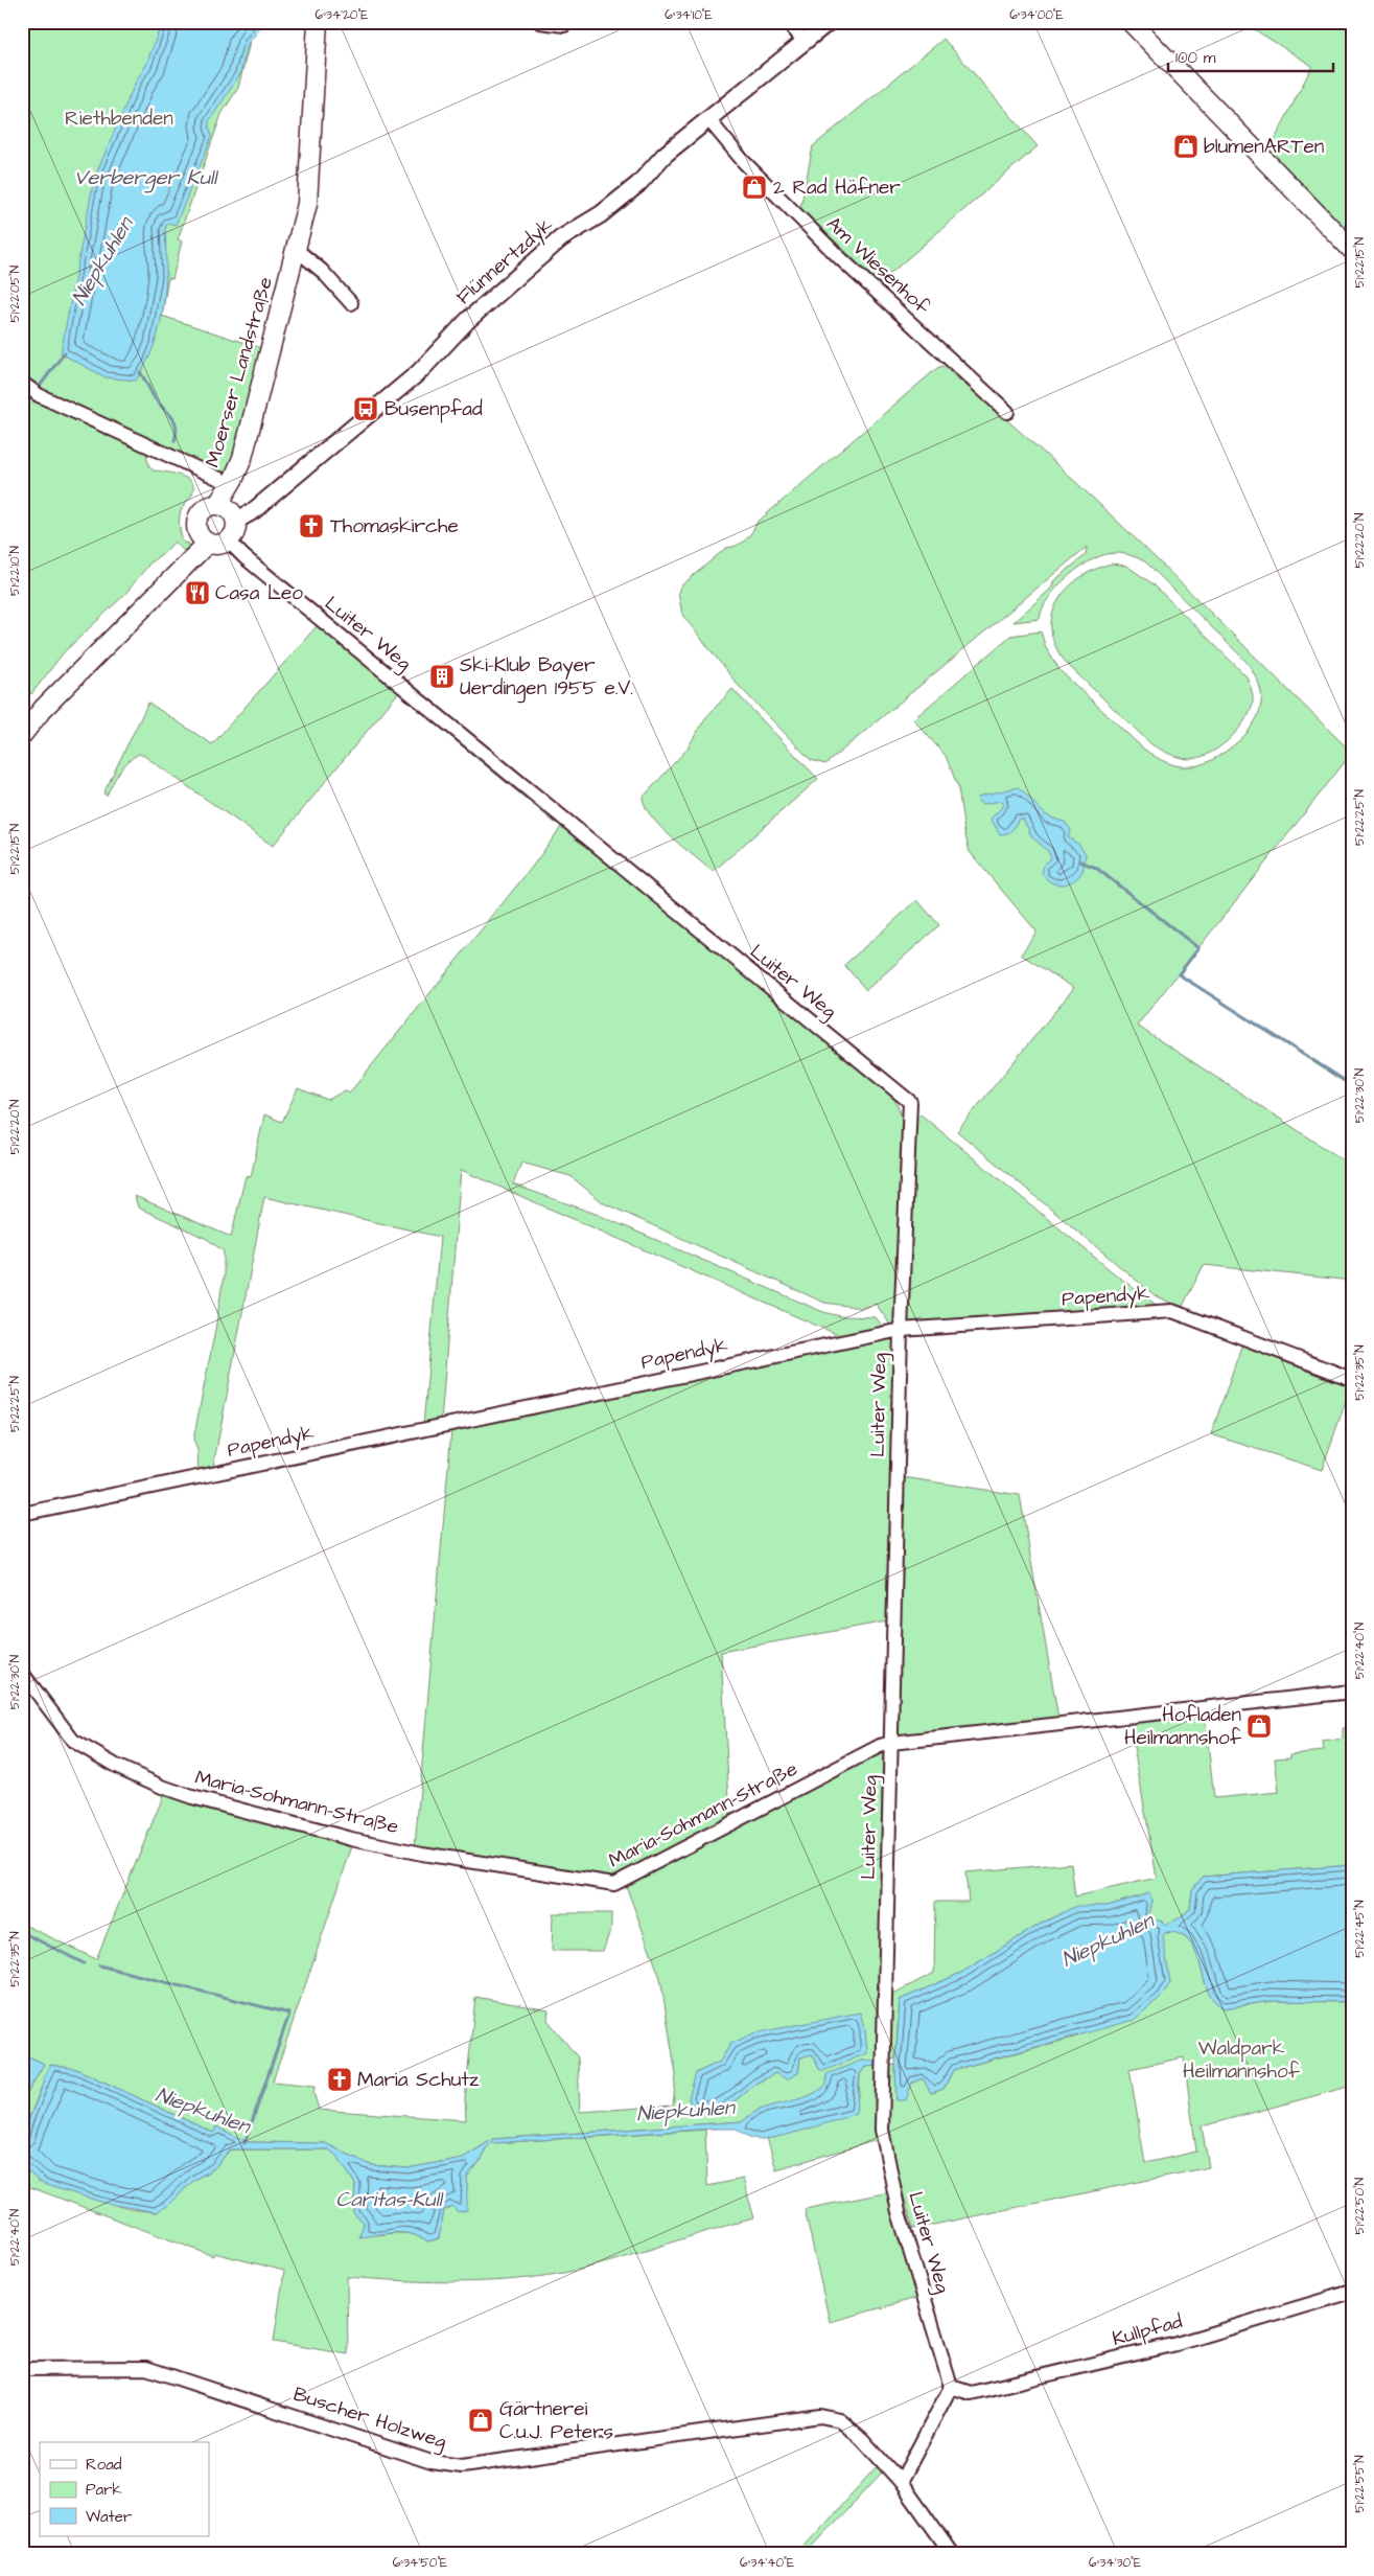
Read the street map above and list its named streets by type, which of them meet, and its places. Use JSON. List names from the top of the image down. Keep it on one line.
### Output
{"streets":{"main road":["Moerser Landstraße"],"street":["Flünnertzdyk","Am Wiesenhof","Luiter Weg","Papendyk","Maria-Sohmann-Straße","Kullpfad","Buscher Holzweg"]},"crossings":[["Flünnertzdyk","Am Wiesenhof"],["Flünnertzdyk","Moerser Landstraße"],["Flünnertzdyk","Luiter Weg"],["Moerser Landstraße","Luiter Weg"],["Luiter Weg","Papendyk"],["Luiter Weg","Maria-Sohmann-Straße"],["Luiter Weg","Kullpfad"]],"water":["Verberger Kull","Niepkuhlen","Caritas-Kull"],"parks":["Riethbenden","Waldpark Heilmannshof"],"places":{"shop":["blumenARTen","2 Rad Häfner","Hofladen Heilmannshof","Gärtnerei C.u.J. Peters"],"bus stop":["Busenpfad"],"church":["Thomaskirche","Maria Schutz"],"restaurant":["Casa Leo"],"building":["Ski-Klub Bayer Uerdingen 1955 e.V."]},"legend":["Road","Park","Water"],"scale_bar":"100 m","coordinates":["6°34'20\"E","6°34'10\"E","6°34'00\"E","51°22'15\"N","51°22'05\"N","51°22'20\"N","51°22'10\"N","51°22'25\"N","51°22'30\"N","51°22'35\"N","51°22'40\"N","51°22'45\"N","51°22'50\"N","51°22'55\"N","6°34'50\"E","6°34'40\"E","6°34'30\"E"]}
